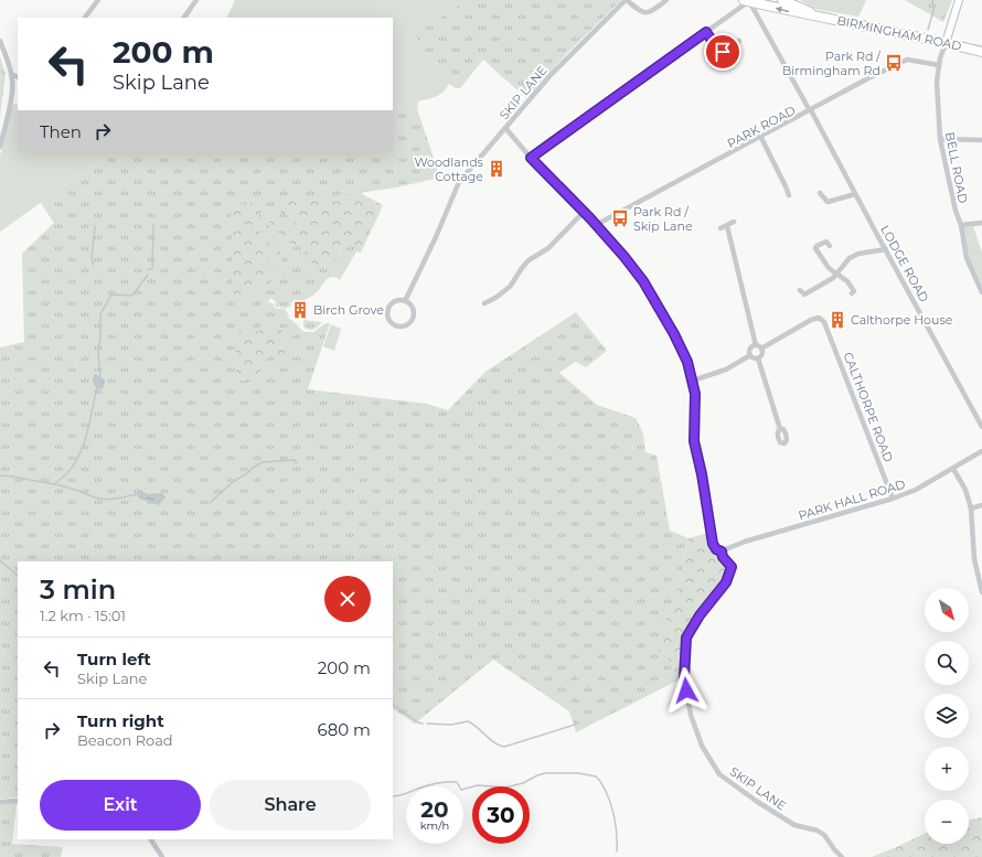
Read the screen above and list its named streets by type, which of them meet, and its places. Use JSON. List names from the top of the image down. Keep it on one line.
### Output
{"streets":{"highway":["BIRMINGHAM ROAD"],"street":["SKIP LANE","PARK ROAD","BELL ROAD","LODGE ROAD","CALTHORPE ROAD","PARK HALL ROAD"]},"crossings":[["BIRMINGHAM ROAD","BELL ROAD"],["BIRMINGHAM ROAD","LODGE ROAD"],["SKIP LANE","PARK ROAD"],["SKIP LANE","PARK HALL ROAD"],["PARK ROAD","BELL ROAD"],["PARK ROAD","LODGE ROAD"],["CALTHORPE ROAD","PARK HALL ROAD"]],"places":{"bus stop":["Park Rd / Birmingham Rd","Park Rd / Skip Lane"],"building":["Woodlands Cottage","Birch Grove","Calthorpe House"]},"north":"bottom right","page":{"turn":["200 m","Skip Lane"],"then":"Then","heading":["3 min","1.2 km · 15:01"],"map_buttons":["+","−"],"list":[{"name":"Turn left","note":"Skip Lane","value":"200 m"},{"name":"Turn right","note":"Beacon Road","value":"680 m"}],"buttons":["Exit","Share"],"speed":"20 km/h","limit":"30"}}
